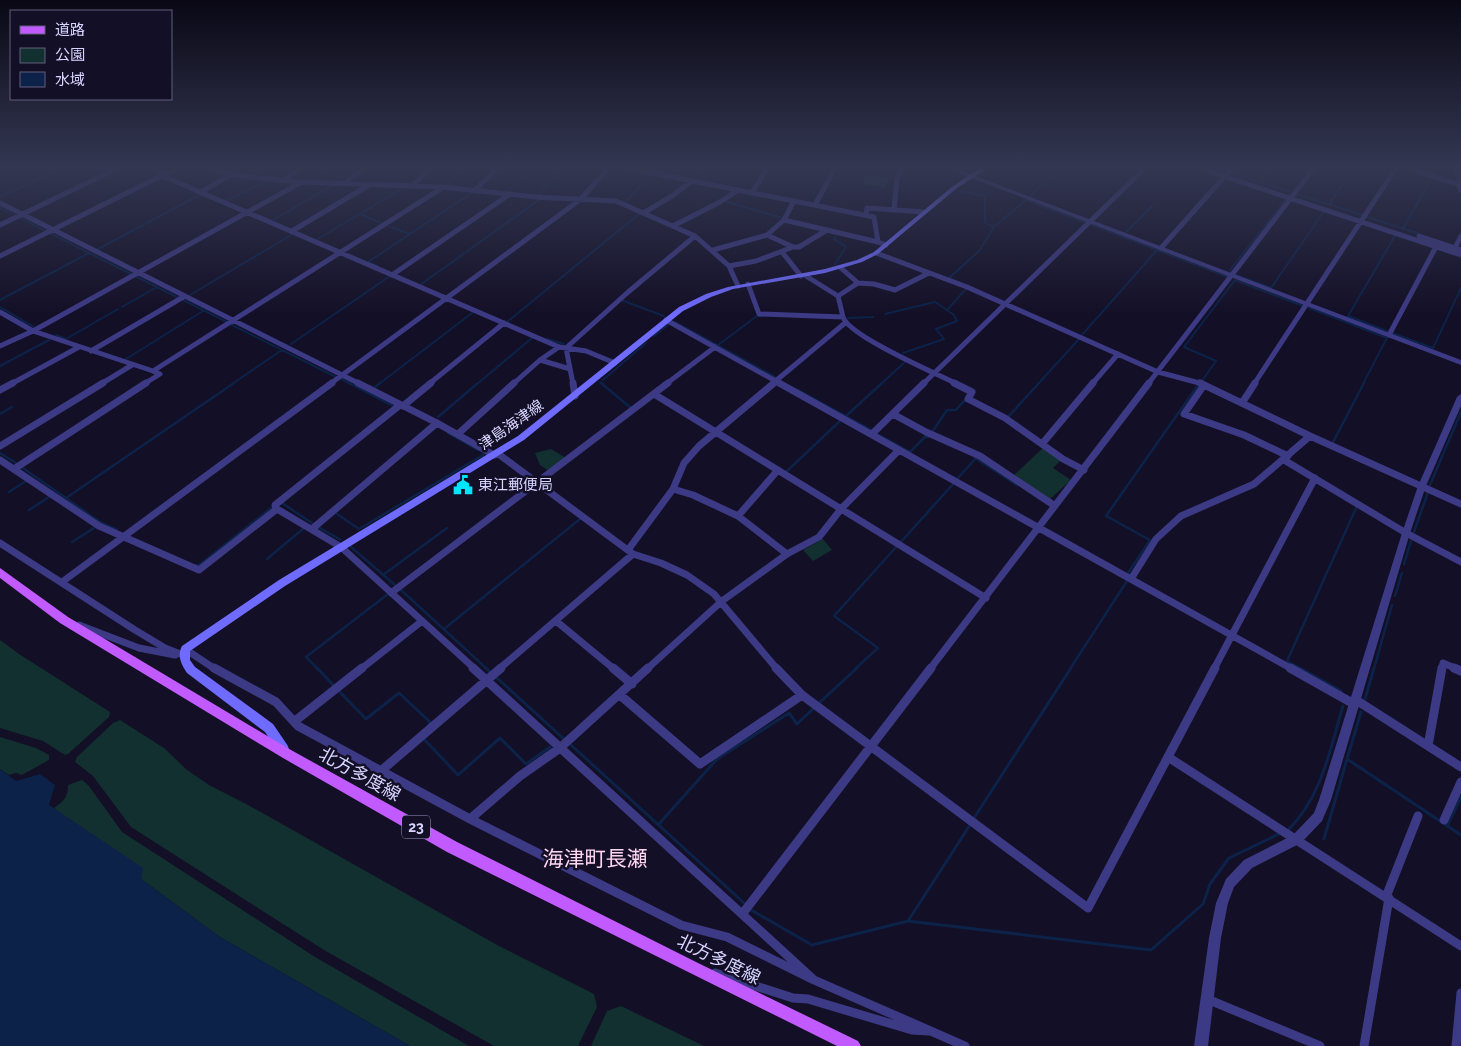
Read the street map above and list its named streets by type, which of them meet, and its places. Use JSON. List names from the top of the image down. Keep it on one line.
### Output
{"streets":{"main road":["津島海津線","北方多度線","23"]},"districts":["海津町長瀬"],"places":{"public building":["東江郵便局"]},"legend":["道路","公園","水域"]}
